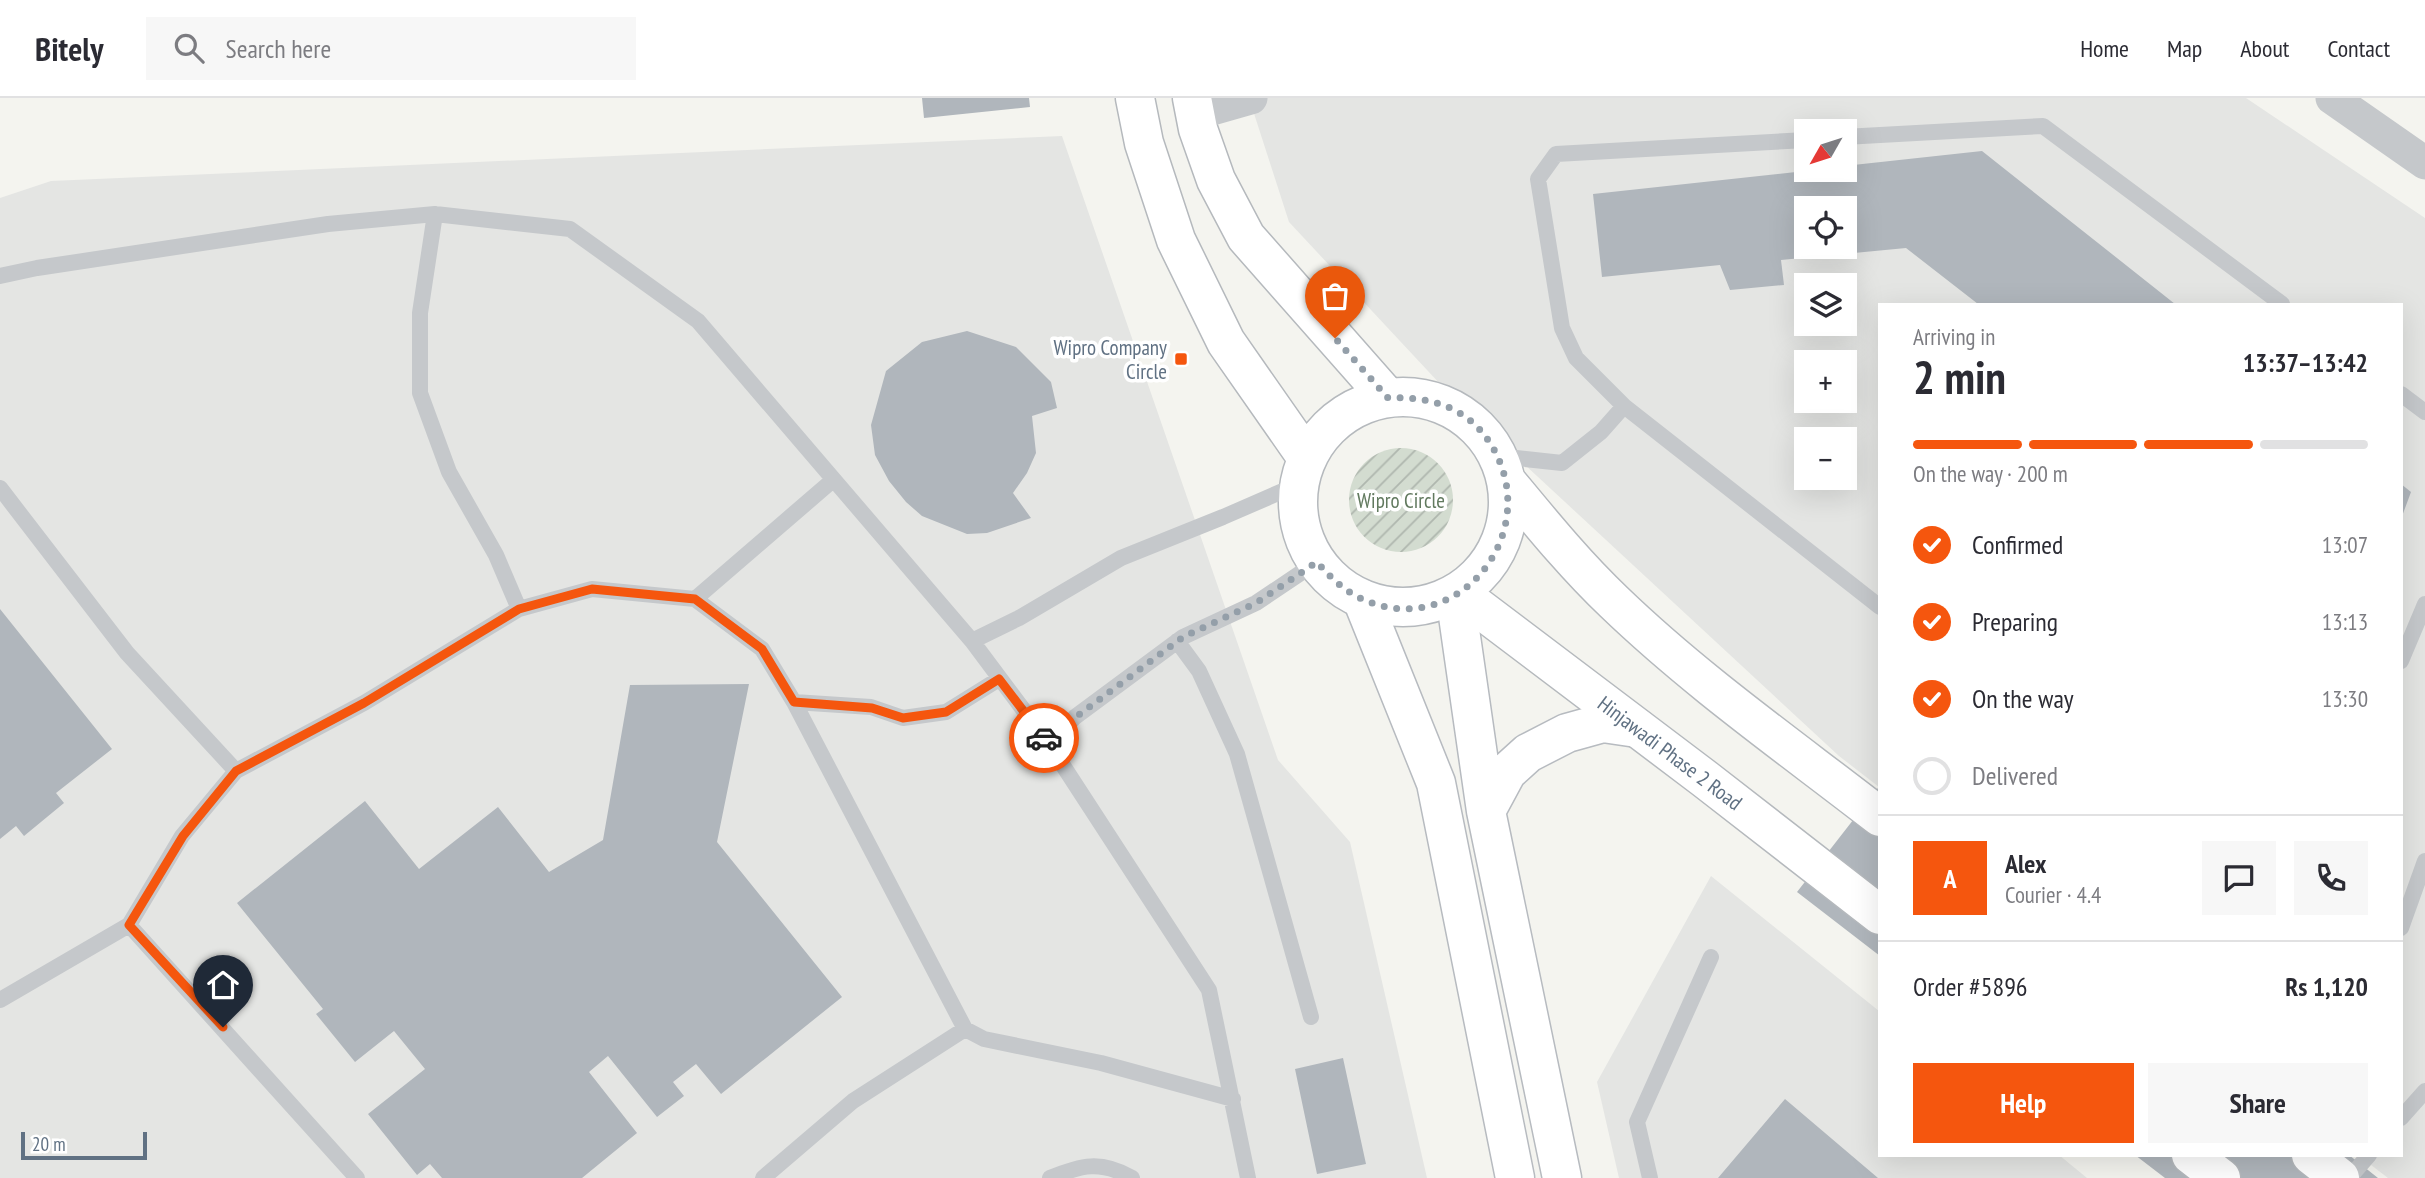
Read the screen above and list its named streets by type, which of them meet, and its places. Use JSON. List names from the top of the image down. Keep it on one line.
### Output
{"streets":{"main road":["Hinjawadi Phase 2 Road"]},"parks":["Wipro Circle"],"places":{"transit":["Wipro Company Circle"]},"scale_bar":"20 m","north":"bottom left","page":{"header":"Bitely","search":"Search here","nav":["Home","Map","About","Contact"],"map_buttons":["+","−"],"heading":["2 min","Arriving in","13:37–13:42"],"panel":["Alex","Courier · 4.4","Order #5896","Rs 1,120"],"bar":"On the way · 200 m","list":[["Confirmed","13:07"],["Preparing","13:13"],["On the way","13:30"],"Delivered"],"round":"A","buttons":["Help","Share"],"scale":"20 m"}}
